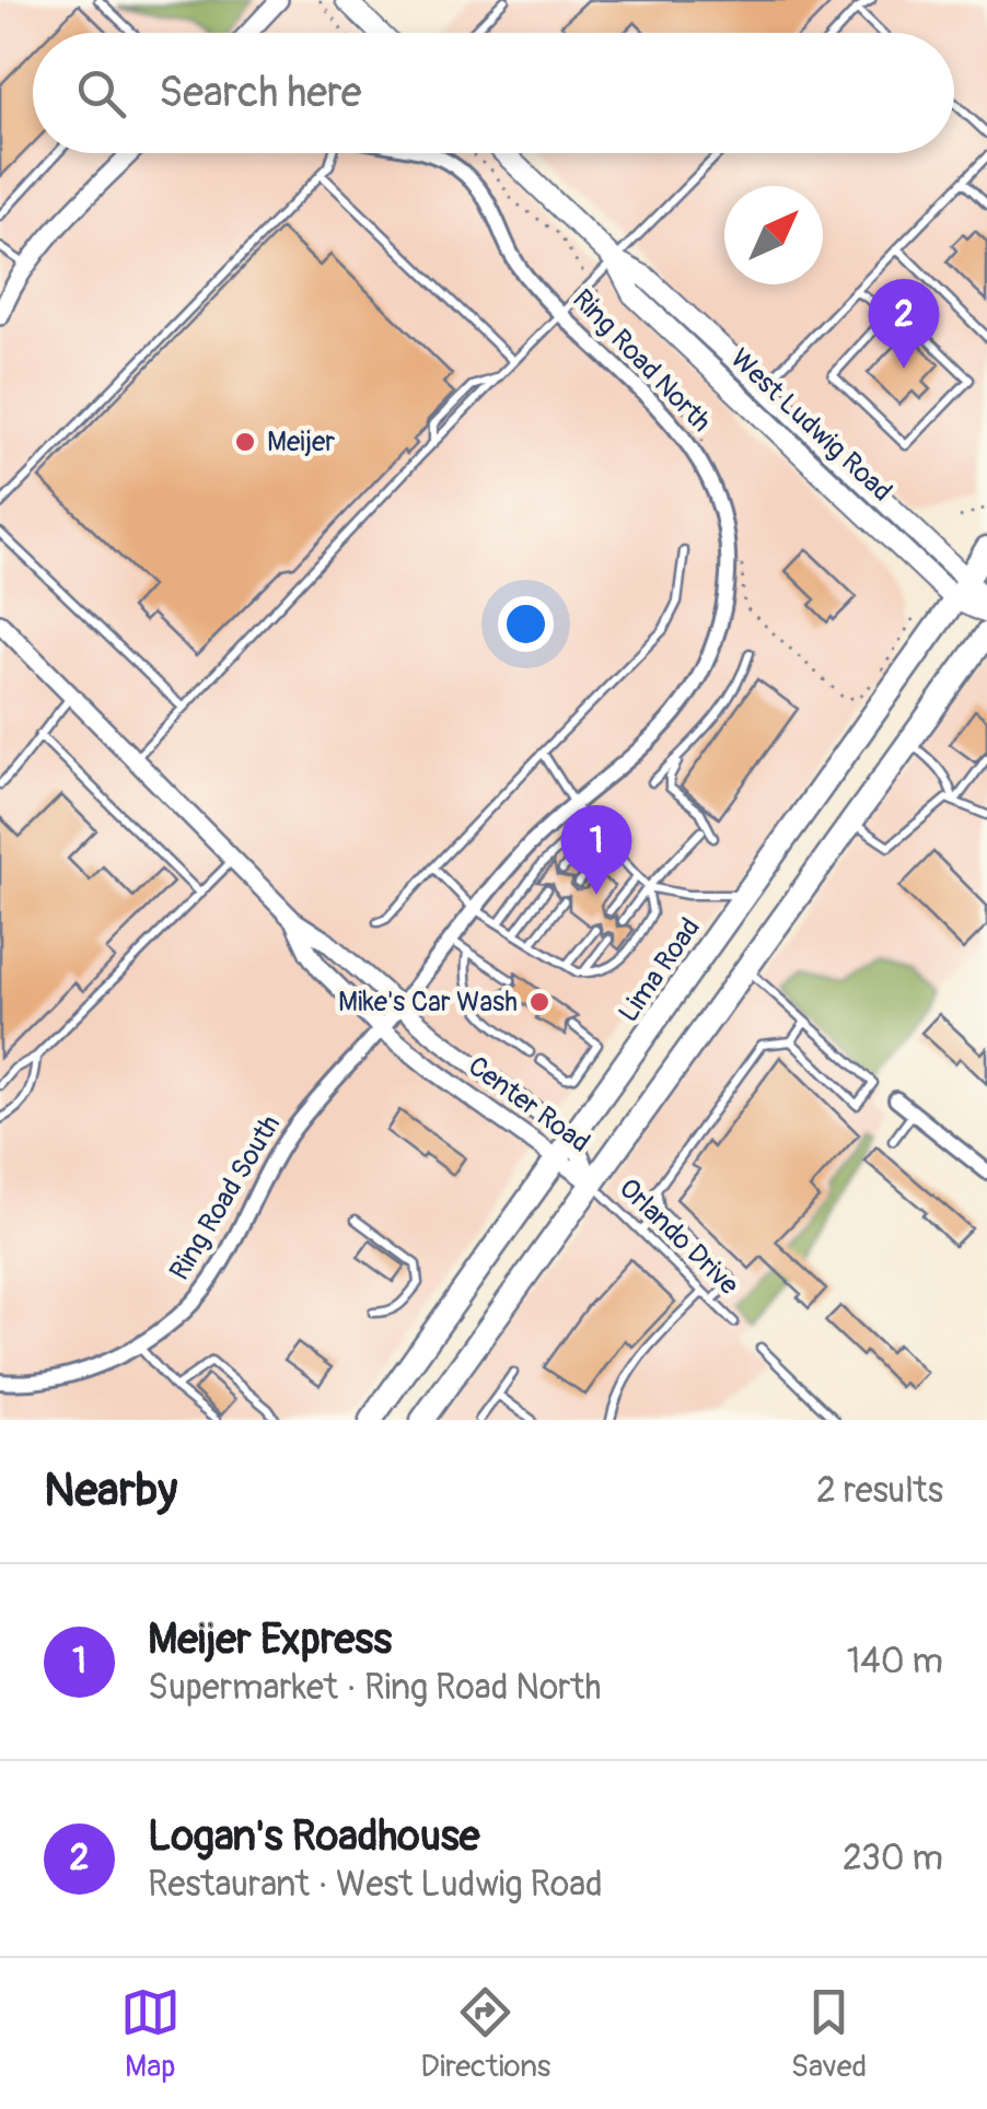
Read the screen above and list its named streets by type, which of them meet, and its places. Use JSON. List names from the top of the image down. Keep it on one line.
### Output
{"streets":{"highway":["Lima Road"],"main road":["West Ludwig Road"],"street":["Ring Road North","Center Road","Ring Road South"],"lane":["Orlando Drive"]},"crossings":[["Ring Road North","Center Road"],["Ring Road North","Ring Road South"],["West Ludwig Road","Lima Road"],["Lima Road","Center Road"],["Center Road","Ring Road South"],["Center Road","Orlando Drive"]],"places":["Meijer","Mike's Car Wash"],"north":"top right","page":{"search":"Search here","pins":["2","1"],"heading":["Nearby","2 results"],"list":[{"mark":"1","name":"Meijer Express","note":"Supermarket · Ring Road North","value":"140 m"},{"mark":"2","name":"Logan's Roadhouse","note":"Restaurant · West Ludwig Road","value":"230 m"}],"nav":["Map","Directions","Saved"]}}
